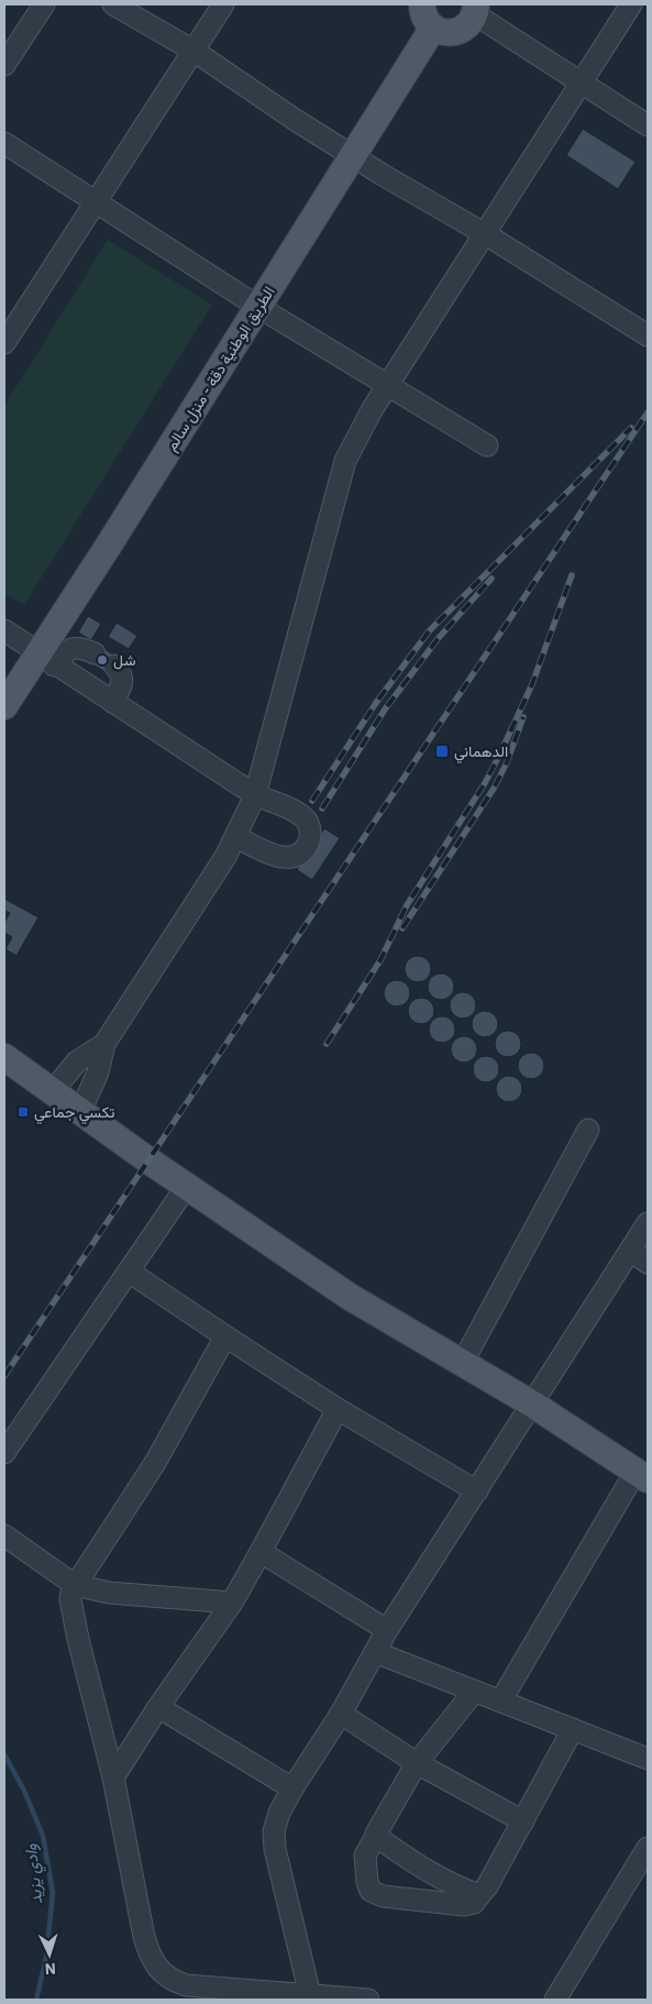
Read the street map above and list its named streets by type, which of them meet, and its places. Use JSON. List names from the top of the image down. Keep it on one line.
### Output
{"streets":{"main road":["الطريق الوطنية دقة - منزل سالم"]},"water":["وادي يزيد"],"places":{"other":["شل"],"transit":["الدهماني","تكسي جماعي"]},"north":"bottom"}
